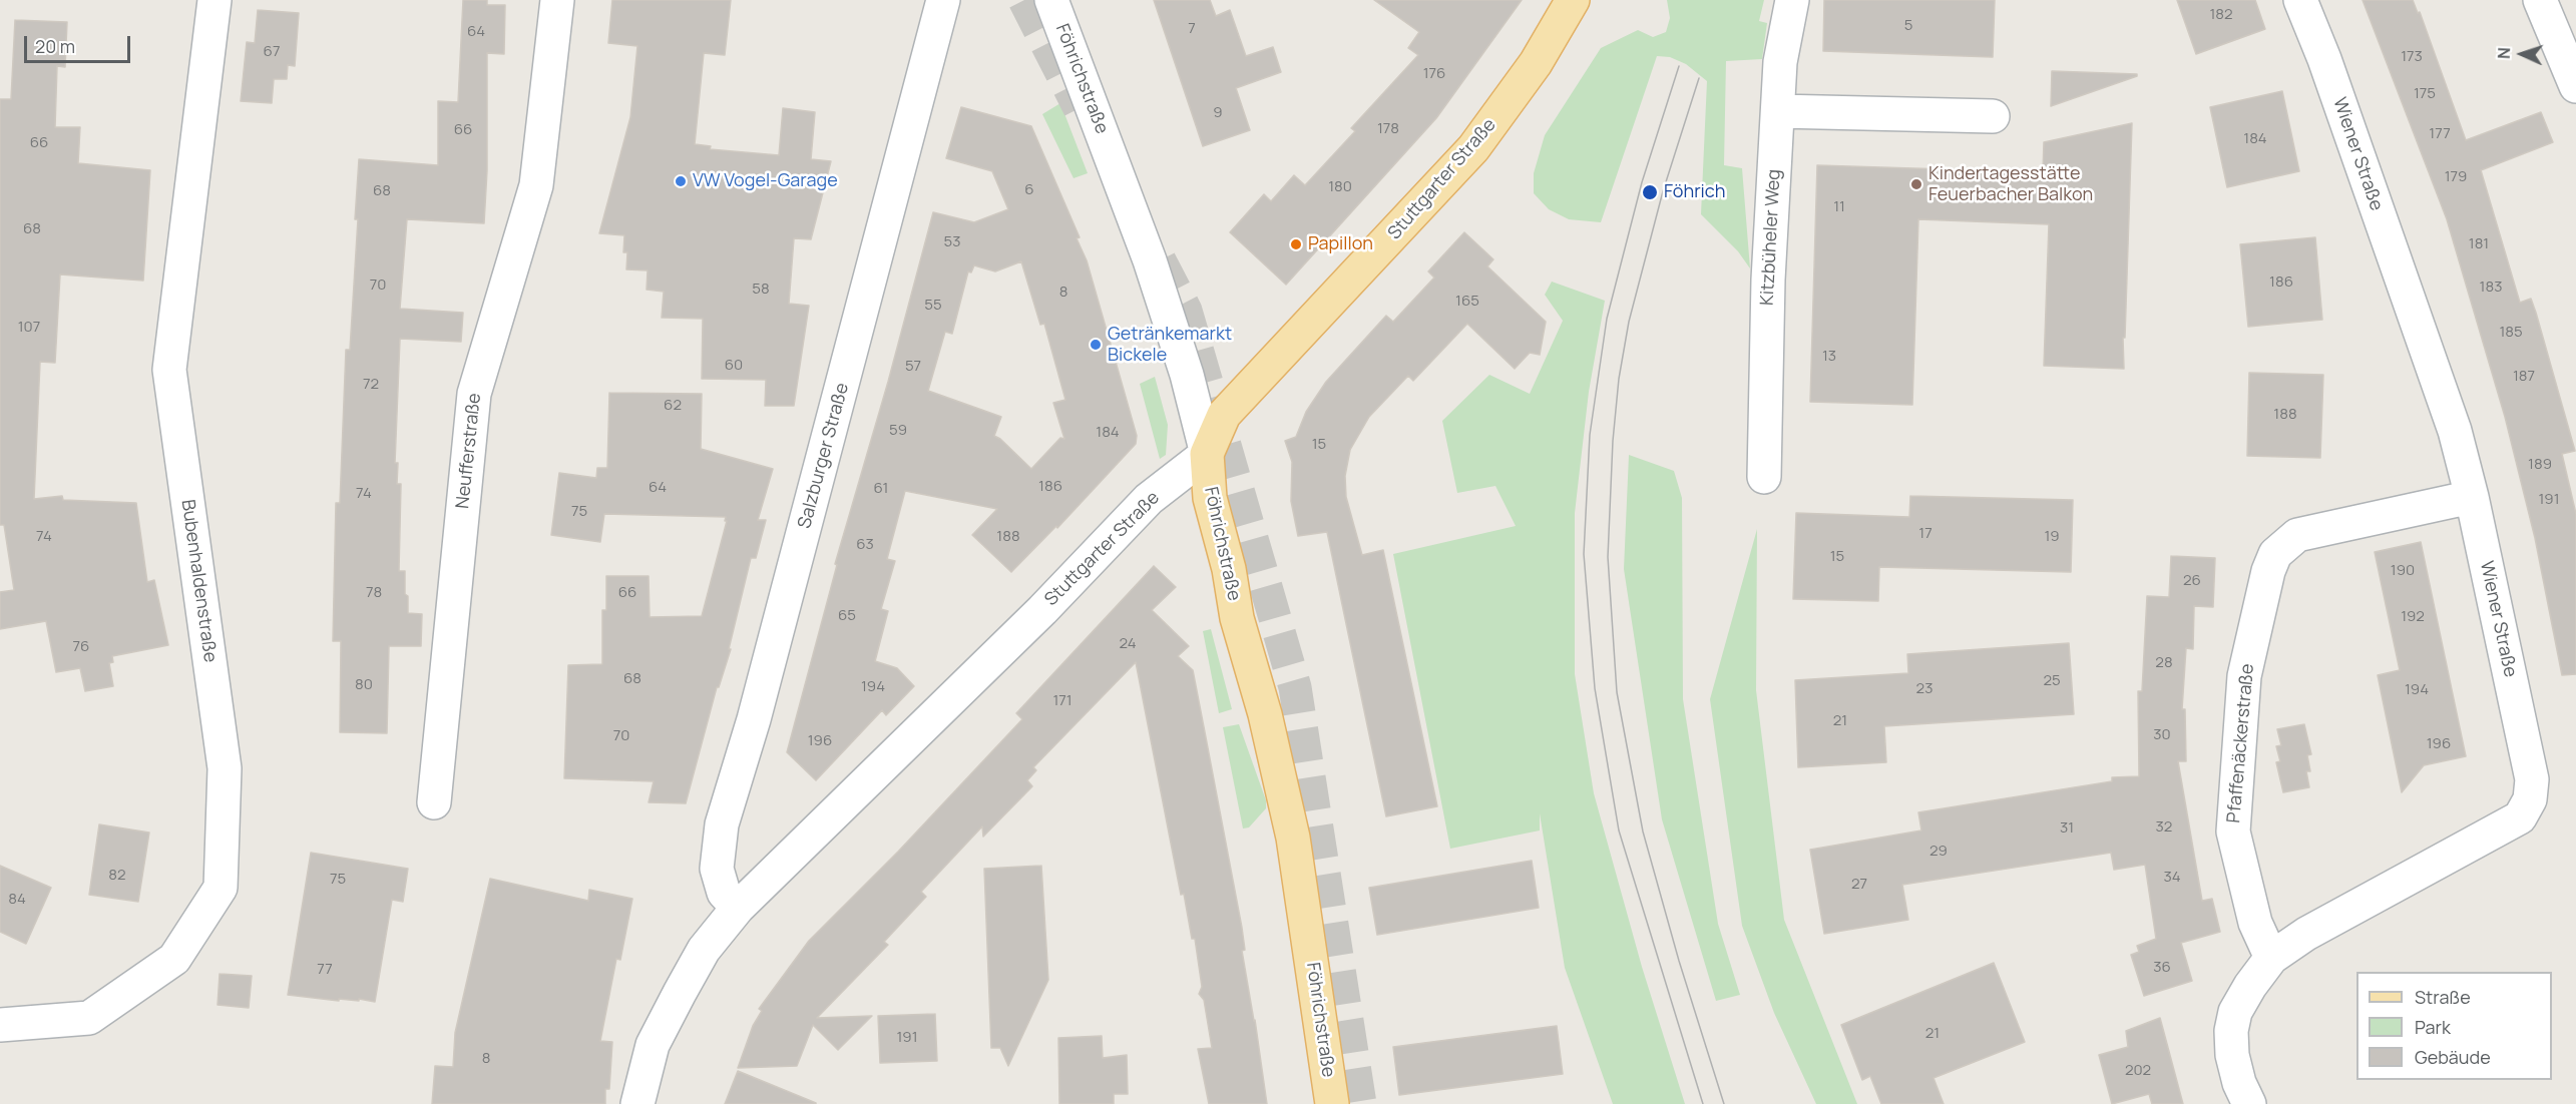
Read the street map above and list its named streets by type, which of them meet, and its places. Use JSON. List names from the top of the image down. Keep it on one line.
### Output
{"streets":{"main road":["Föhrichstraße","Stuttgarter Straße"],"street":["Wiener Straße","Kitzbüheler Weg","Neufferstraße","Salzburger Straße","Bubenhaldenstraße","Pfaffenäckerstraße"]},"crossings":[["Föhrichstraße","Stuttgarter Straße"],["Wiener Straße","Pfaffenäckerstraße"],["Stuttgarter Straße","Salzburger Straße"]],"places":["VW Vogel-Garage","Kindertagesstätte Feuerbacher Balkon","Föhrich","Papillon","Getränkemarkt Bickele"],"house_numbers":["182","5","7","64","67","173","176","175","9","178","66","177","184","66","179","180","6","68","11","68","53","181","186","70","183","58","8","165","55","107","185","13","60","57","187","72","62","188","59","184","15","189","186","64","61","74","191","75","17","74","188","19","63","15","190","26","78","66","65","192","24","76","28","68","25","80","194","23","194","171","21","30","70","196","196","32","31","29","82","34","75","27","84","36","77","21","191","8","202"],"legend":["Straße","Park","Gebäude"],"scale_bar":"20 m","north":"left"}
